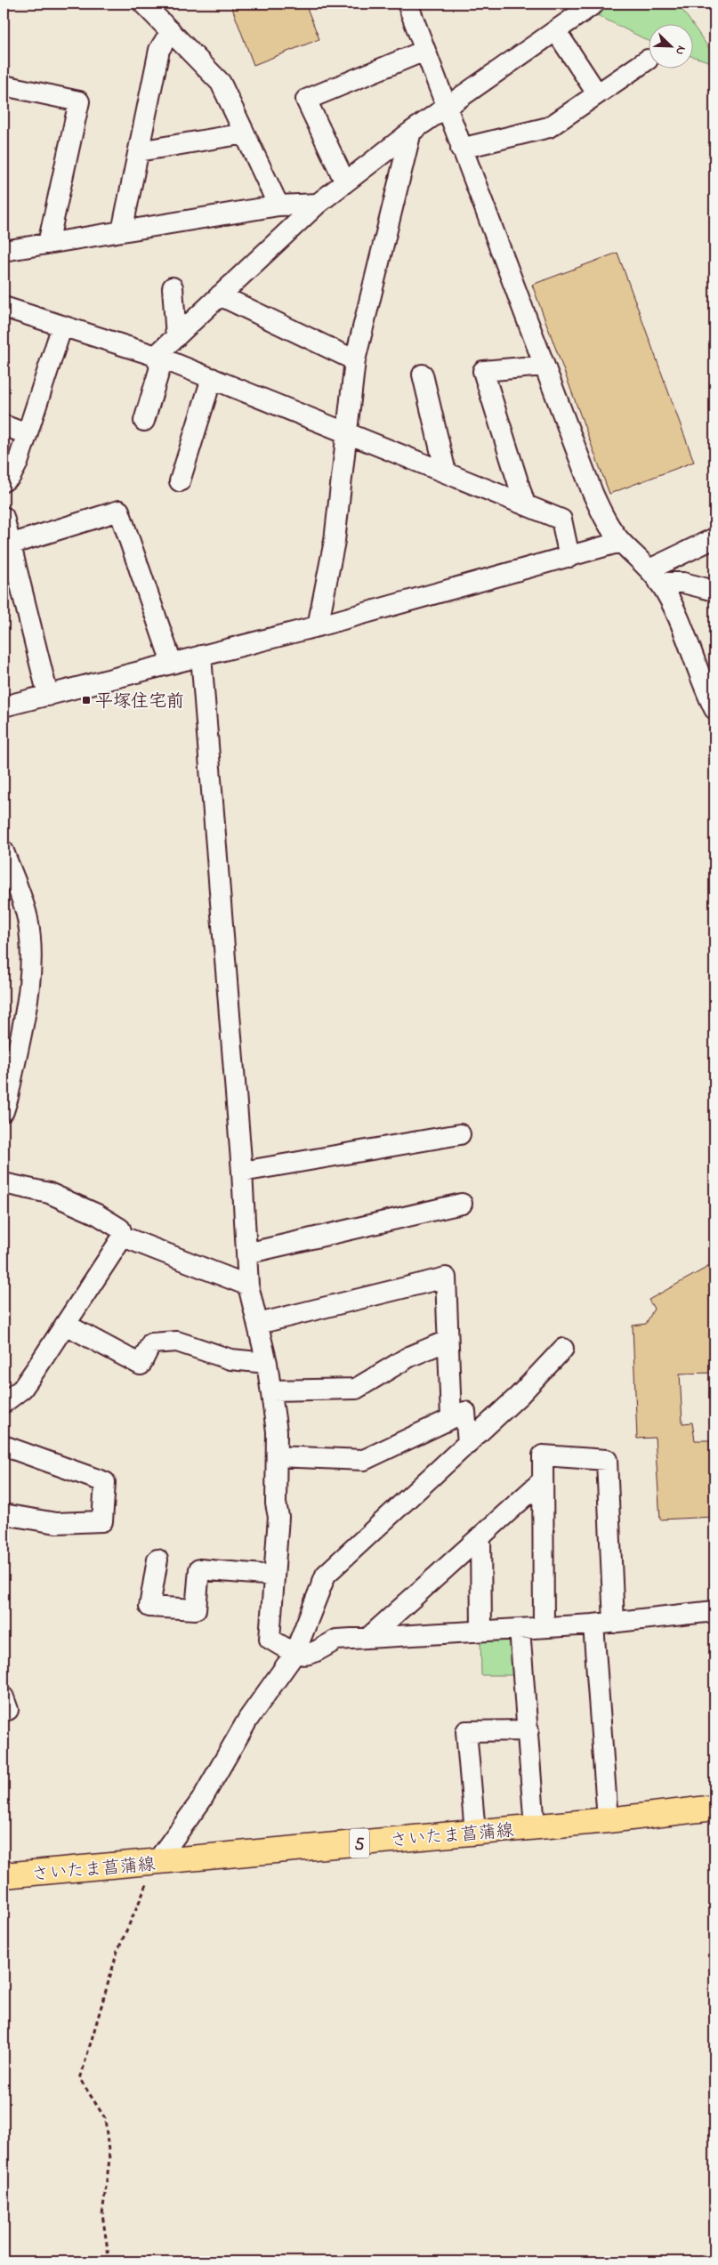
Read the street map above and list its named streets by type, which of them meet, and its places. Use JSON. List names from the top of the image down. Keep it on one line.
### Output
{"streets":{"main road":["さいたま菖蒲線","5"]},"places":{"transit":["平塚住宅前"]},"north":"bottom right"}
